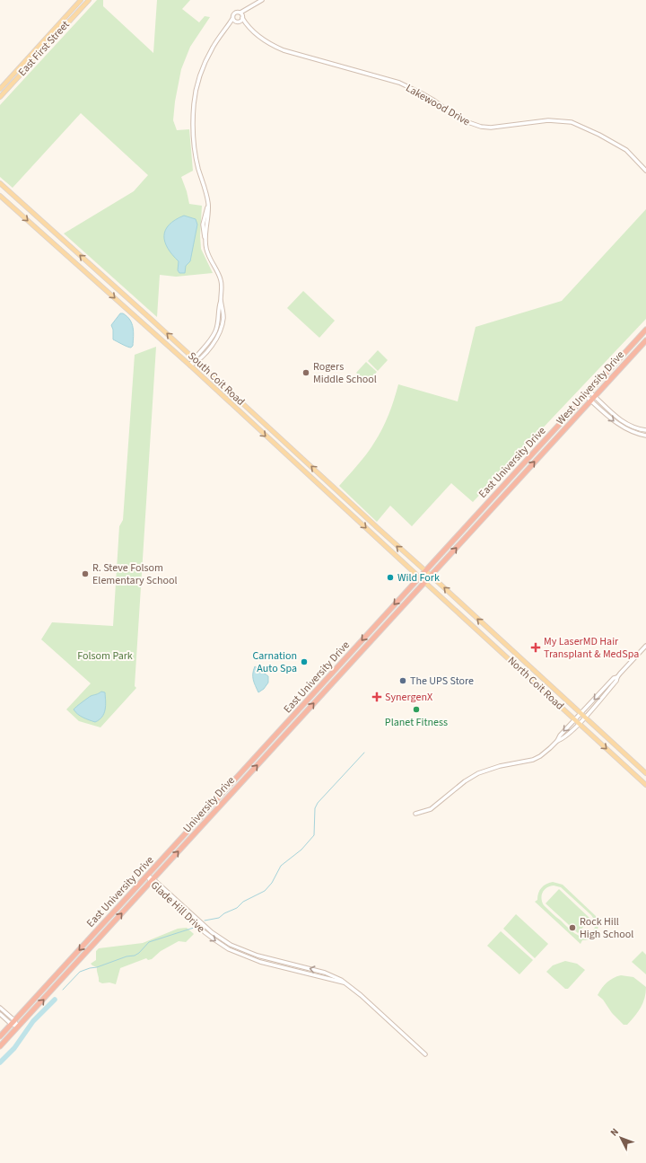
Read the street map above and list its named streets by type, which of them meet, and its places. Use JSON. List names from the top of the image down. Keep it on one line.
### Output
{"streets":{"highway":["West University Drive","East University Drive","University Drive"],"main road":["East First Street","South Coit Road","North Coit Road"],"street":["Lakewood Drive","Glade Hill Drive"]},"crossings":[["South Coit Road","West University Drive"],["South Coit Road","East University Drive"],["South Coit Road","North Coit Road"],["South Coit Road","University Drive"],["West University Drive","North Coit Road"],["West University Drive","University Drive"],["East University Drive","Glade Hill Drive"],["North Coit Road","University Drive"],["University Drive","Glade Hill Drive"]],"one_way":["West University Drive","East University Drive","University Drive"],"parks":["Folsom Park"],"places":{"other":["Rogers Middle School","R. Steve Folsom Elementary School","Wild Fork","Carnation Auto Spa","The UPS Store","Planet Fitness","Rock Hill High School"],"health":["My LaserMD Hair Transplant & MedSpa","SynergenX"]},"north":"top left"}
